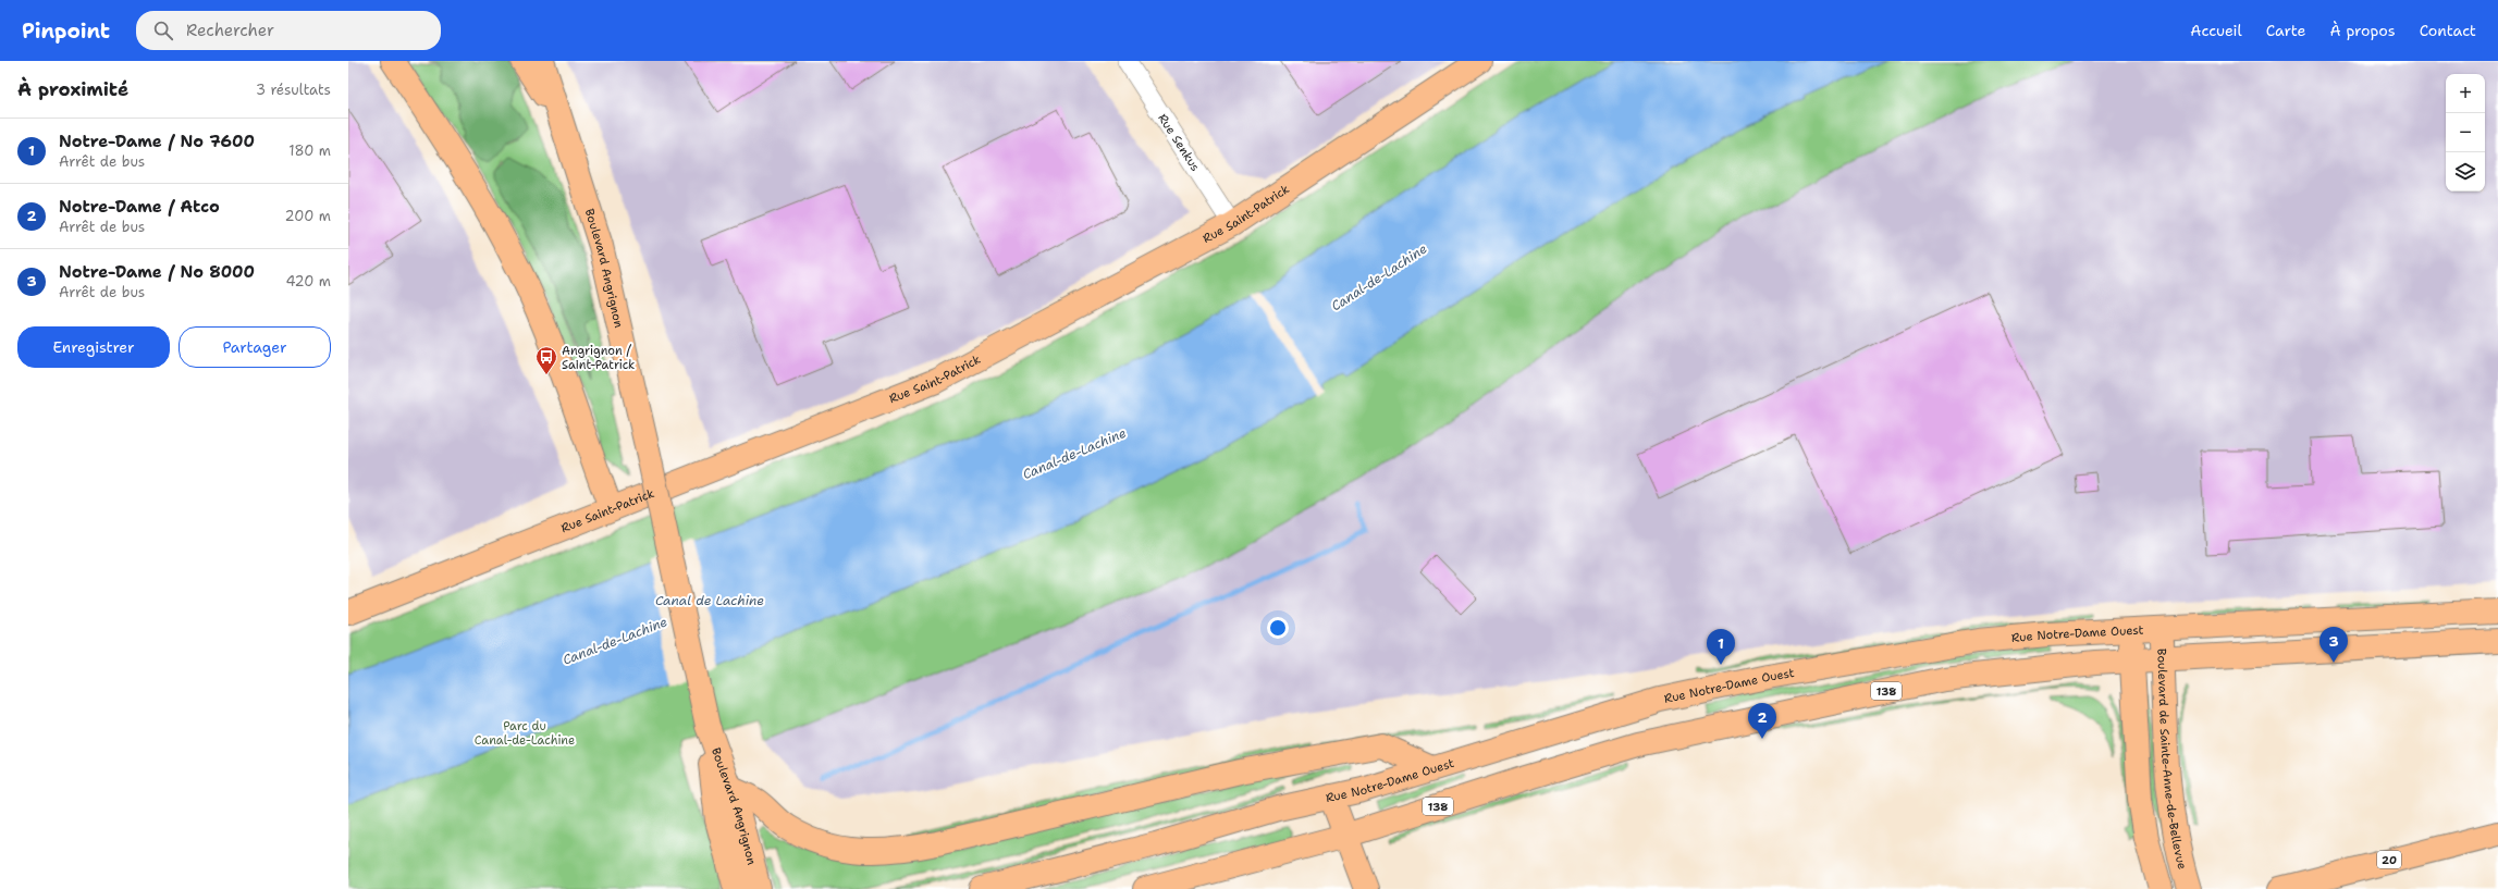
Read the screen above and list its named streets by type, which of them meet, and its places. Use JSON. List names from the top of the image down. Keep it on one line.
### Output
{"streets":{"main road":["Rue Saint-Patrick","Boulevard Angrignon","Rue Notre-Dame Ouest","138","Boulevard de Sainte-Anne-de-Bellevue","20"],"street":["Rue Senkus"]},"crossings":[["Rue Senkus","Rue Saint-Patrick"],["Rue Notre-Dame Ouest","Boulevard de Sainte-Anne-de-Bellevue"]],"water":["Canal-de-Lachine","Canal de Lachine"],"parks":["Parc du Canal-de-Lachine"],"places":{"bus stop":["Angrignon / Saint-Patrick"]},"page":{"header":"Pinpoint","search":"Rechercher","nav":["Accueil","Carte","À propos","Contact"],"heading":["À proximité","3 résultats"],"map_buttons":["+","−"],"list":[{"mark":"1","name":"Notre-Dame / No 7600","note":"Arrêt de bus","value":"180 m"},{"mark":"2","name":"Notre-Dame / Atco","note":"Arrêt de bus","value":"200 m"},{"mark":"3","name":"Notre-Dame / No 8000","note":"Arrêt de bus","value":"420 m"}],"buttons":["Enregistrer","Partager"],"pins":["3","1","2"]}}
